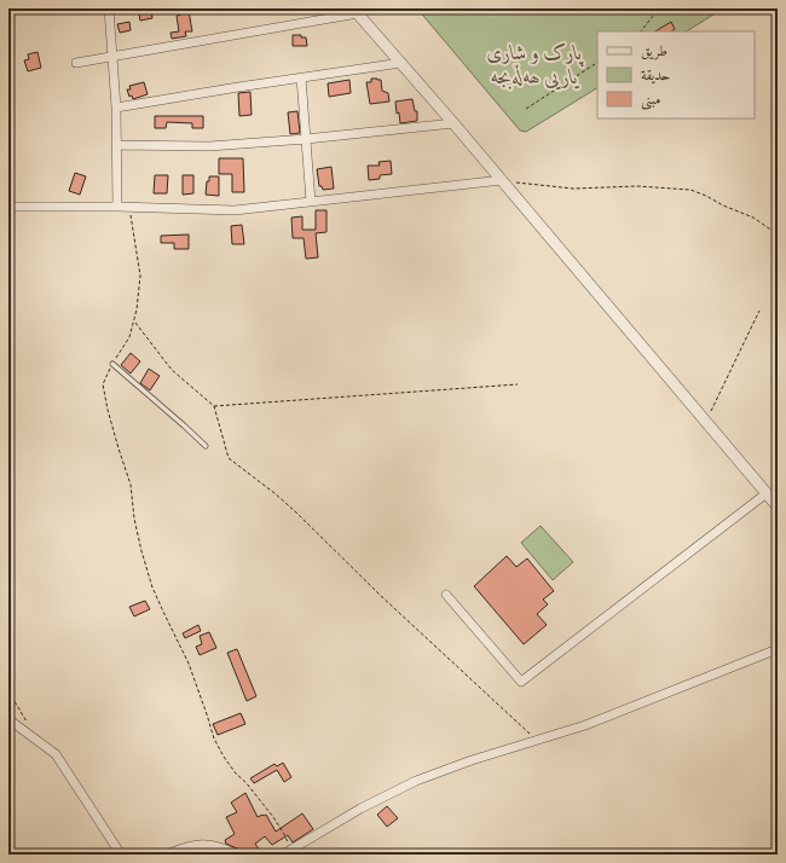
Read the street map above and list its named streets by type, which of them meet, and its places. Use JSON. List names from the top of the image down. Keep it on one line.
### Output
{"parks":["پارک و شاری یاریی ھەڵەبجە"],"legend":["طريق","حديقة","مبنى"]}
